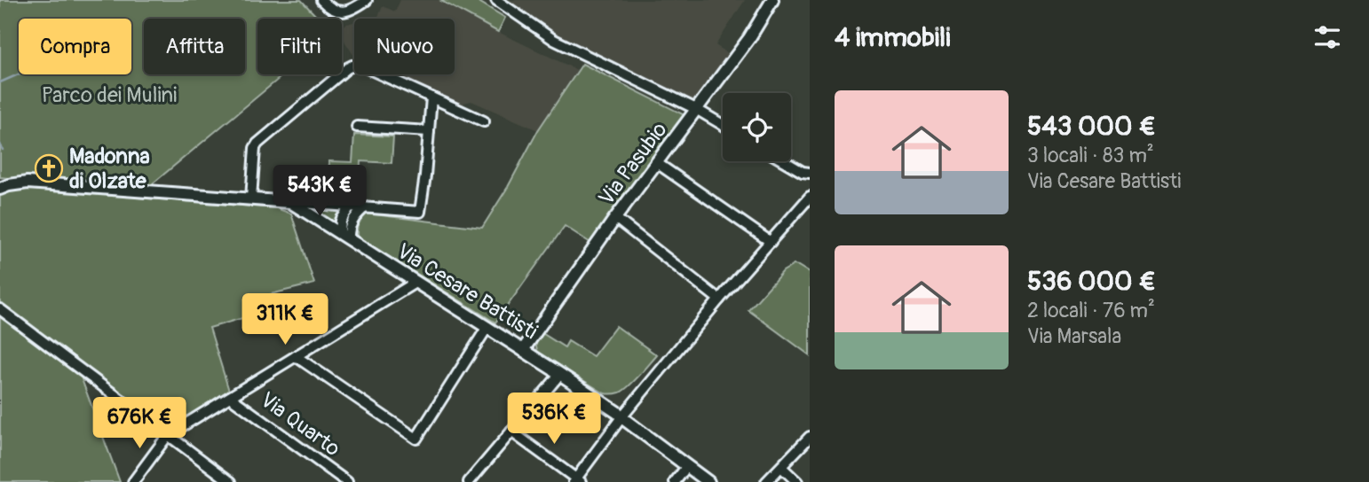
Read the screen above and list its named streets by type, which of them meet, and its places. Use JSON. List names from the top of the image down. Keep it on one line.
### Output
{"streets":{"street":["Via Pasubio","Via Cesare Battisti","Via Quarto"]},"crossings":[["Via Pasubio","Via Cesare Battisti"]],"parks":["Parco dei Mulini"],"places":{"church":["Madonna di Olzate"]},"page":{"heading":"4 immobili","chip":["Compra","Affitta","Filtri","Nuovo"],"list":[{"name":"543 000 €","note":"3 locali · 83 m² · Via Cesare Battisti"},{"name":"536 000 €","note":"2 locali · 76 m² · Via Marsala"}],"price":["543K €","311K €","536K €","676K €"]}}
